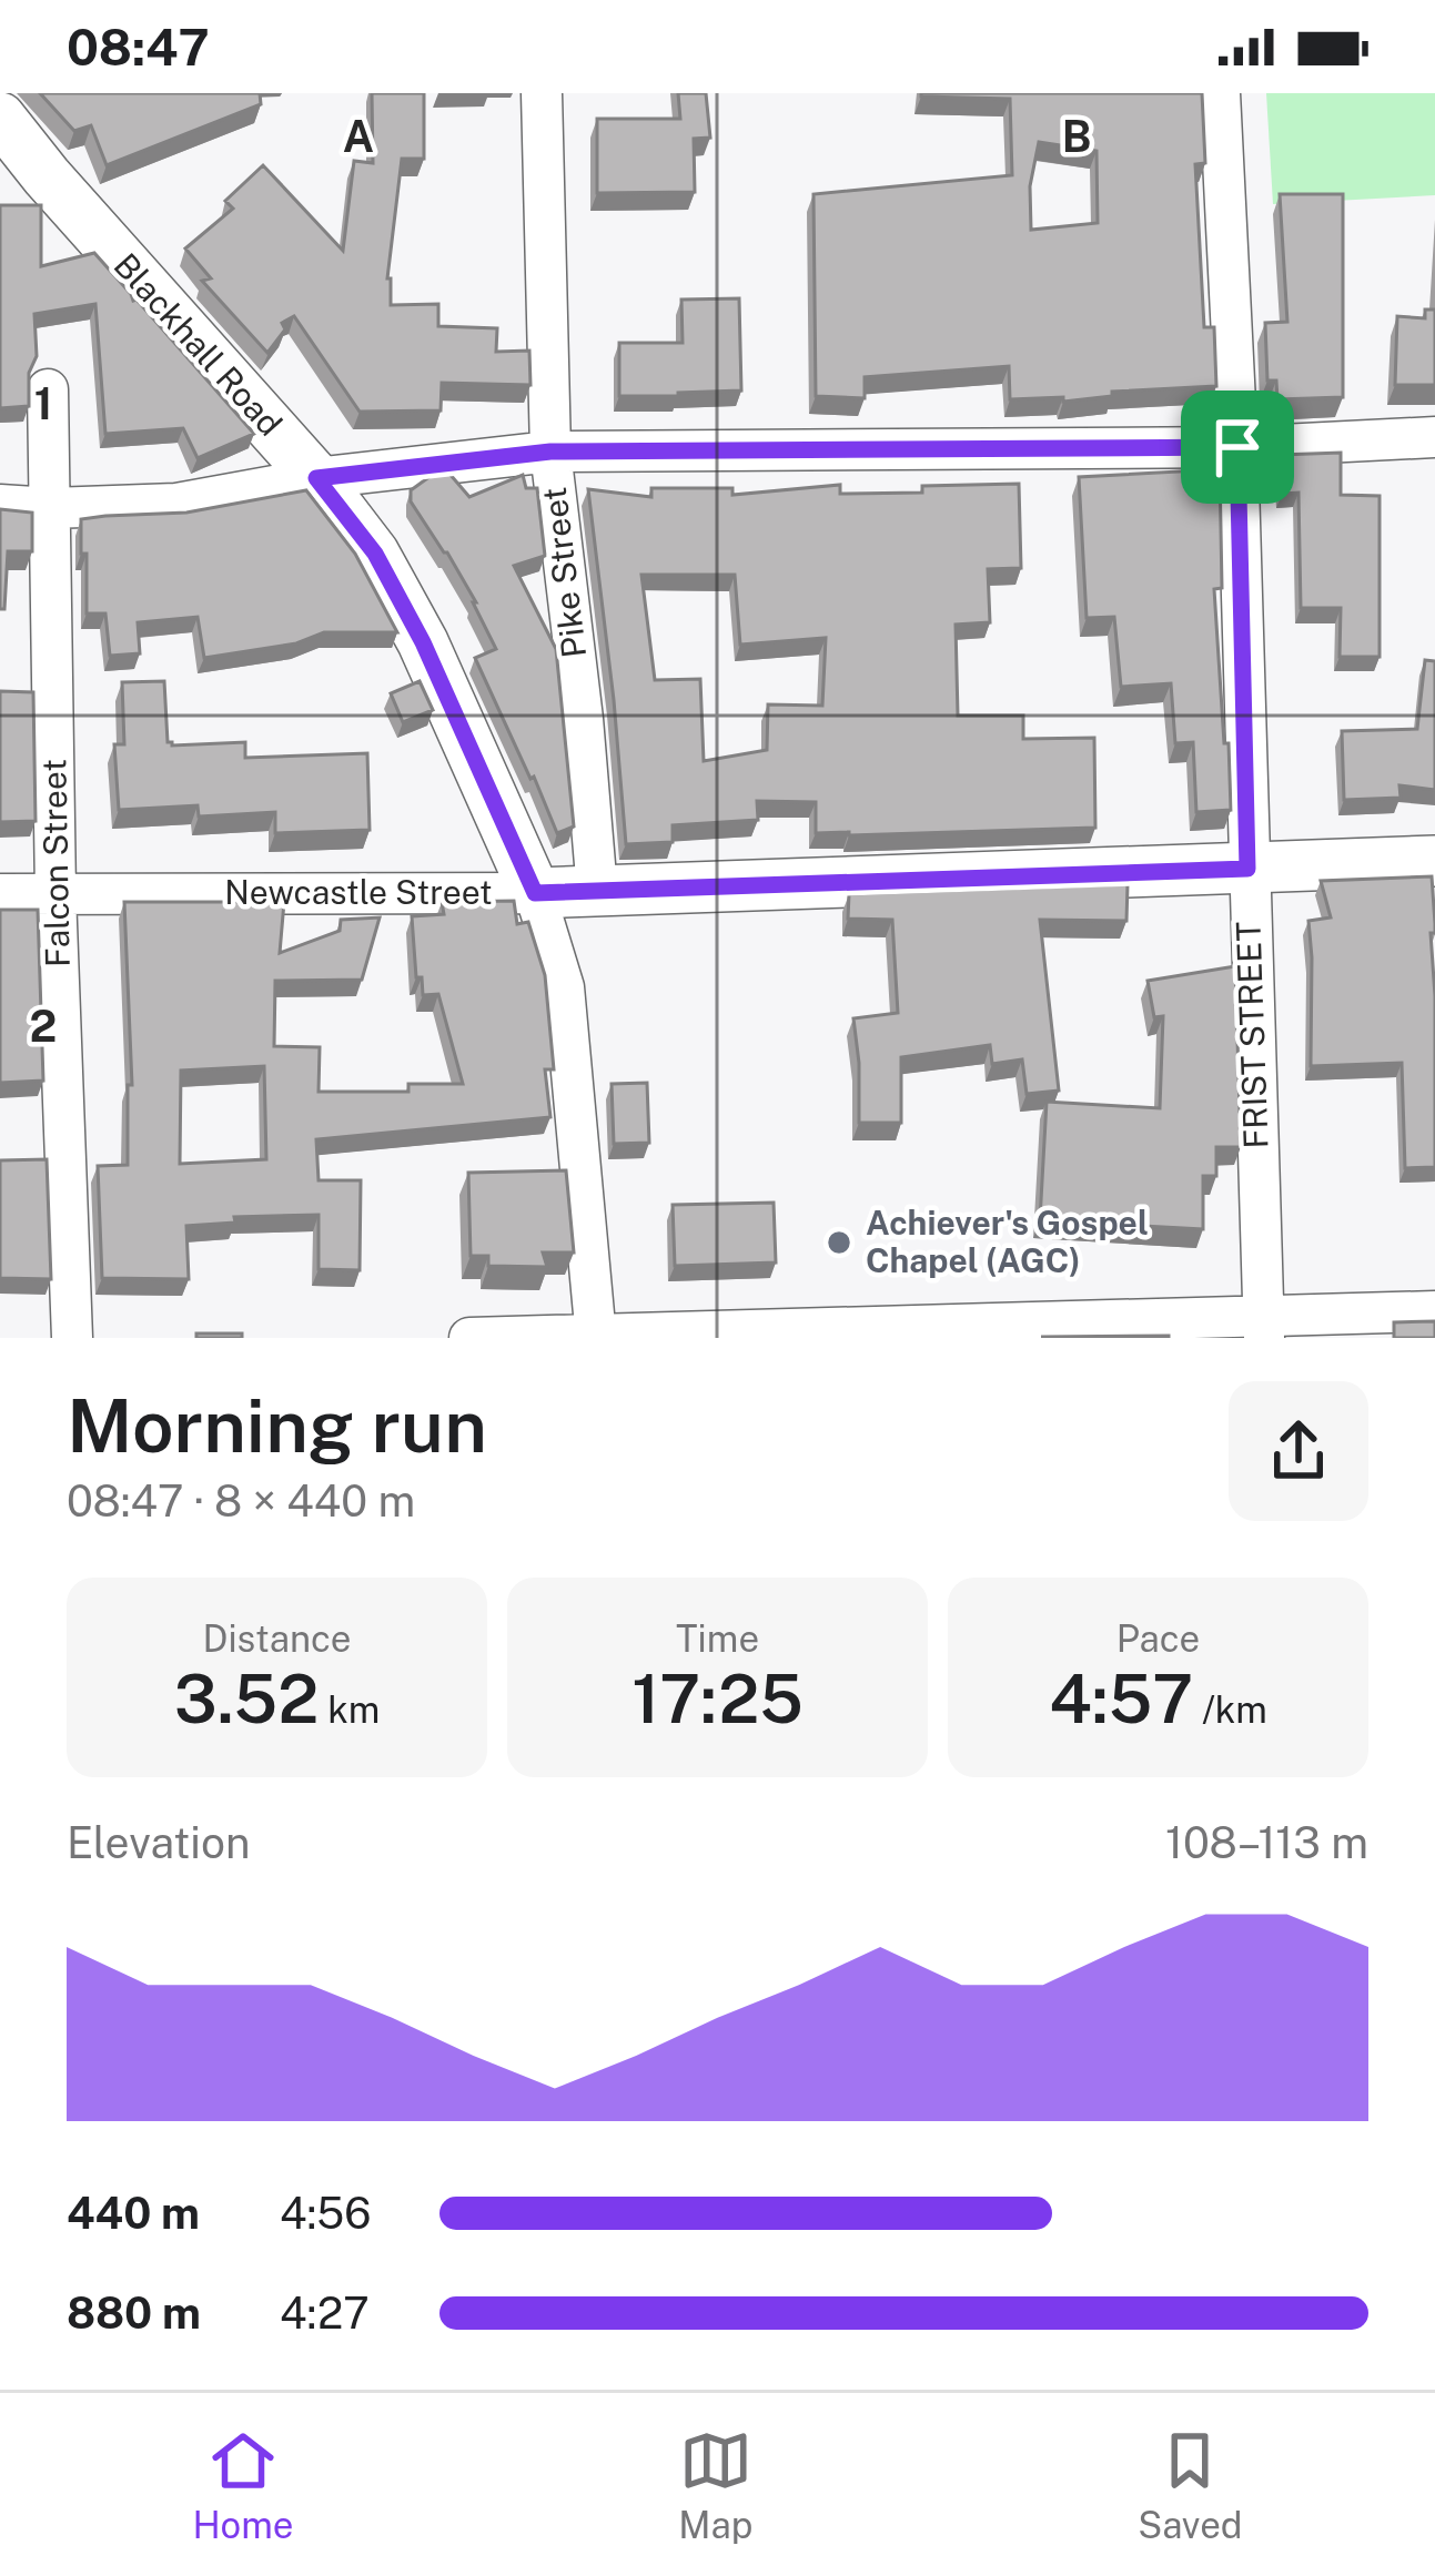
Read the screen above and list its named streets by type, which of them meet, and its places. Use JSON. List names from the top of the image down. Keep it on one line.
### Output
{"streets":{"street":["Blackhall Road","Pike Street","Falcon Street","Newcastle Street","FRIST STREET"]},"crossings":[["Blackhall Road","Newcastle Street"],["Pike Street","Newcastle Street"],["Falcon Street","Newcastle Street"],["Newcastle Street","FRIST STREET"]],"places":["Achiever's Gospel Chapel (AGC)"],"page":{"status":"08:47","heading":["Morning run","08:47 · 8 × 440 m"],"stats":[["Distance","3.52 km"],["Time","17:25"],["Pace","4:57 /km"]],"chart":["Elevation","108–113 m"],"list":[{"name":"440 m","note":"4:56"},{"name":"880 m","note":"4:27"}],"tabs":["Home","Map","Saved"]},"grid":{"columns":["A","B"],"rows":["1","2"]}}
